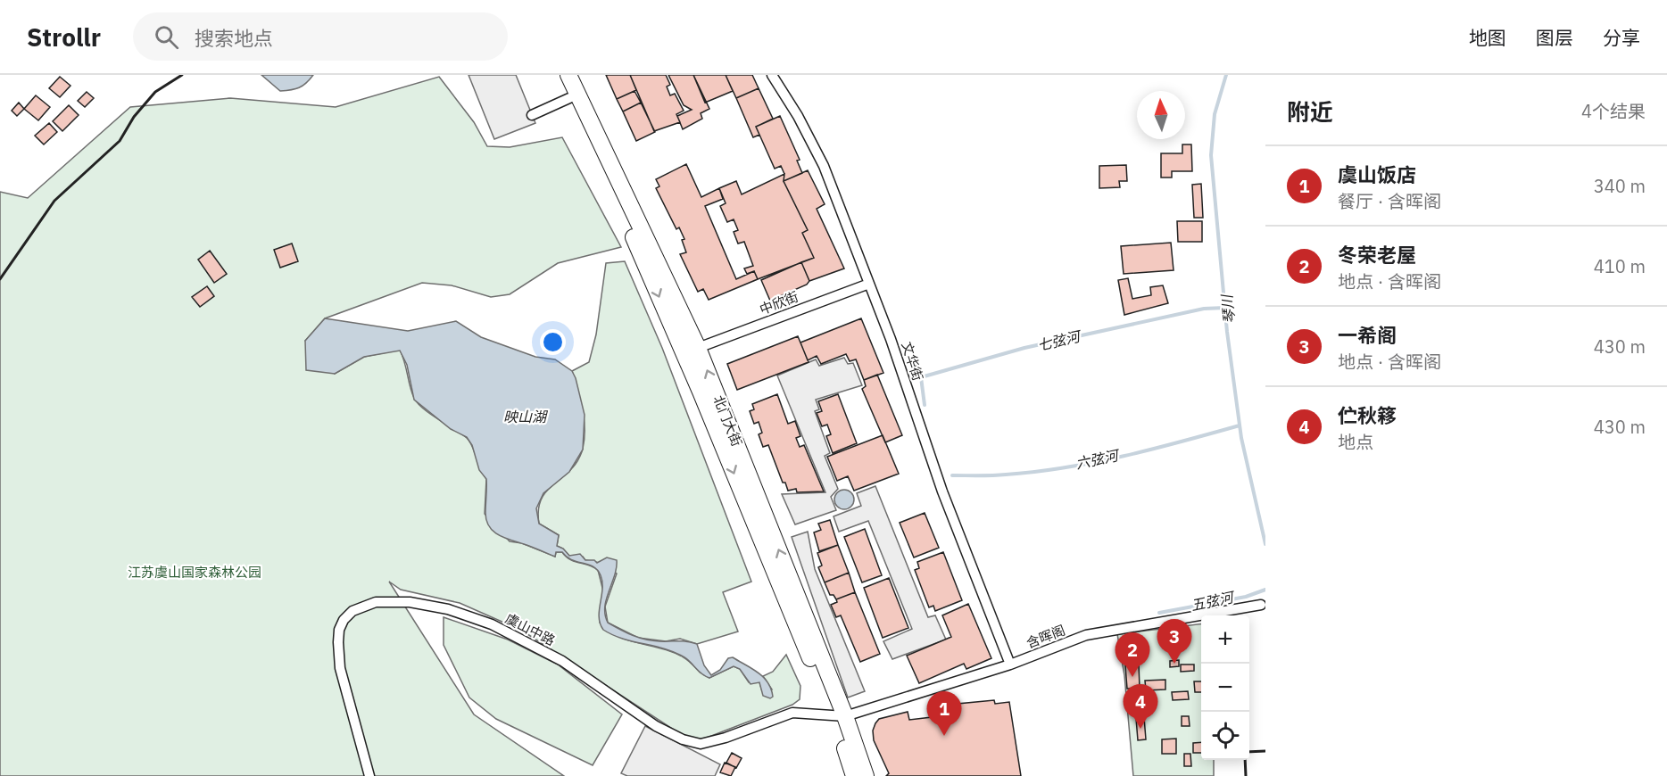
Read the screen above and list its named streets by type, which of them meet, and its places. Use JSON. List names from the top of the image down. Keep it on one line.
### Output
{"streets":{"main road":["北门大街"],"street":["中欣街","文华街","虞山中路","含晖阁"]},"crossings":[["中欣街","文华街"],["中欣街","北门大街"],["文华街","含晖阁"],["北门大街","虞山中路"],["北门大街","含晖阁"],["虞山中路","含晖阁"]],"water":["琴川","七弦河","映山湖","六弦河","五弦河"],"parks":["江苏虞山国家森林公园"],"north":"top","page":{"header":"Strollr","search":"搜索地点","nav":["地图","图层","分享"],"heading":["附近","4个结果"],"list":[{"mark":"1","name":"虞山饭店","note":"餐厅 · 含晖阁","value":"340 m"},{"mark":"2","name":"冬荣老屋","note":"地点 · 含晖阁","value":"410 m"},{"mark":"3","name":"一希阁","note":"地点 · 含晖阁","value":"430 m"},{"mark":"4","name":"伫秋簃","note":"地点","value":"430 m"}],"map_buttons":["+","−"],"pins":["3","2","4","1"]}}
